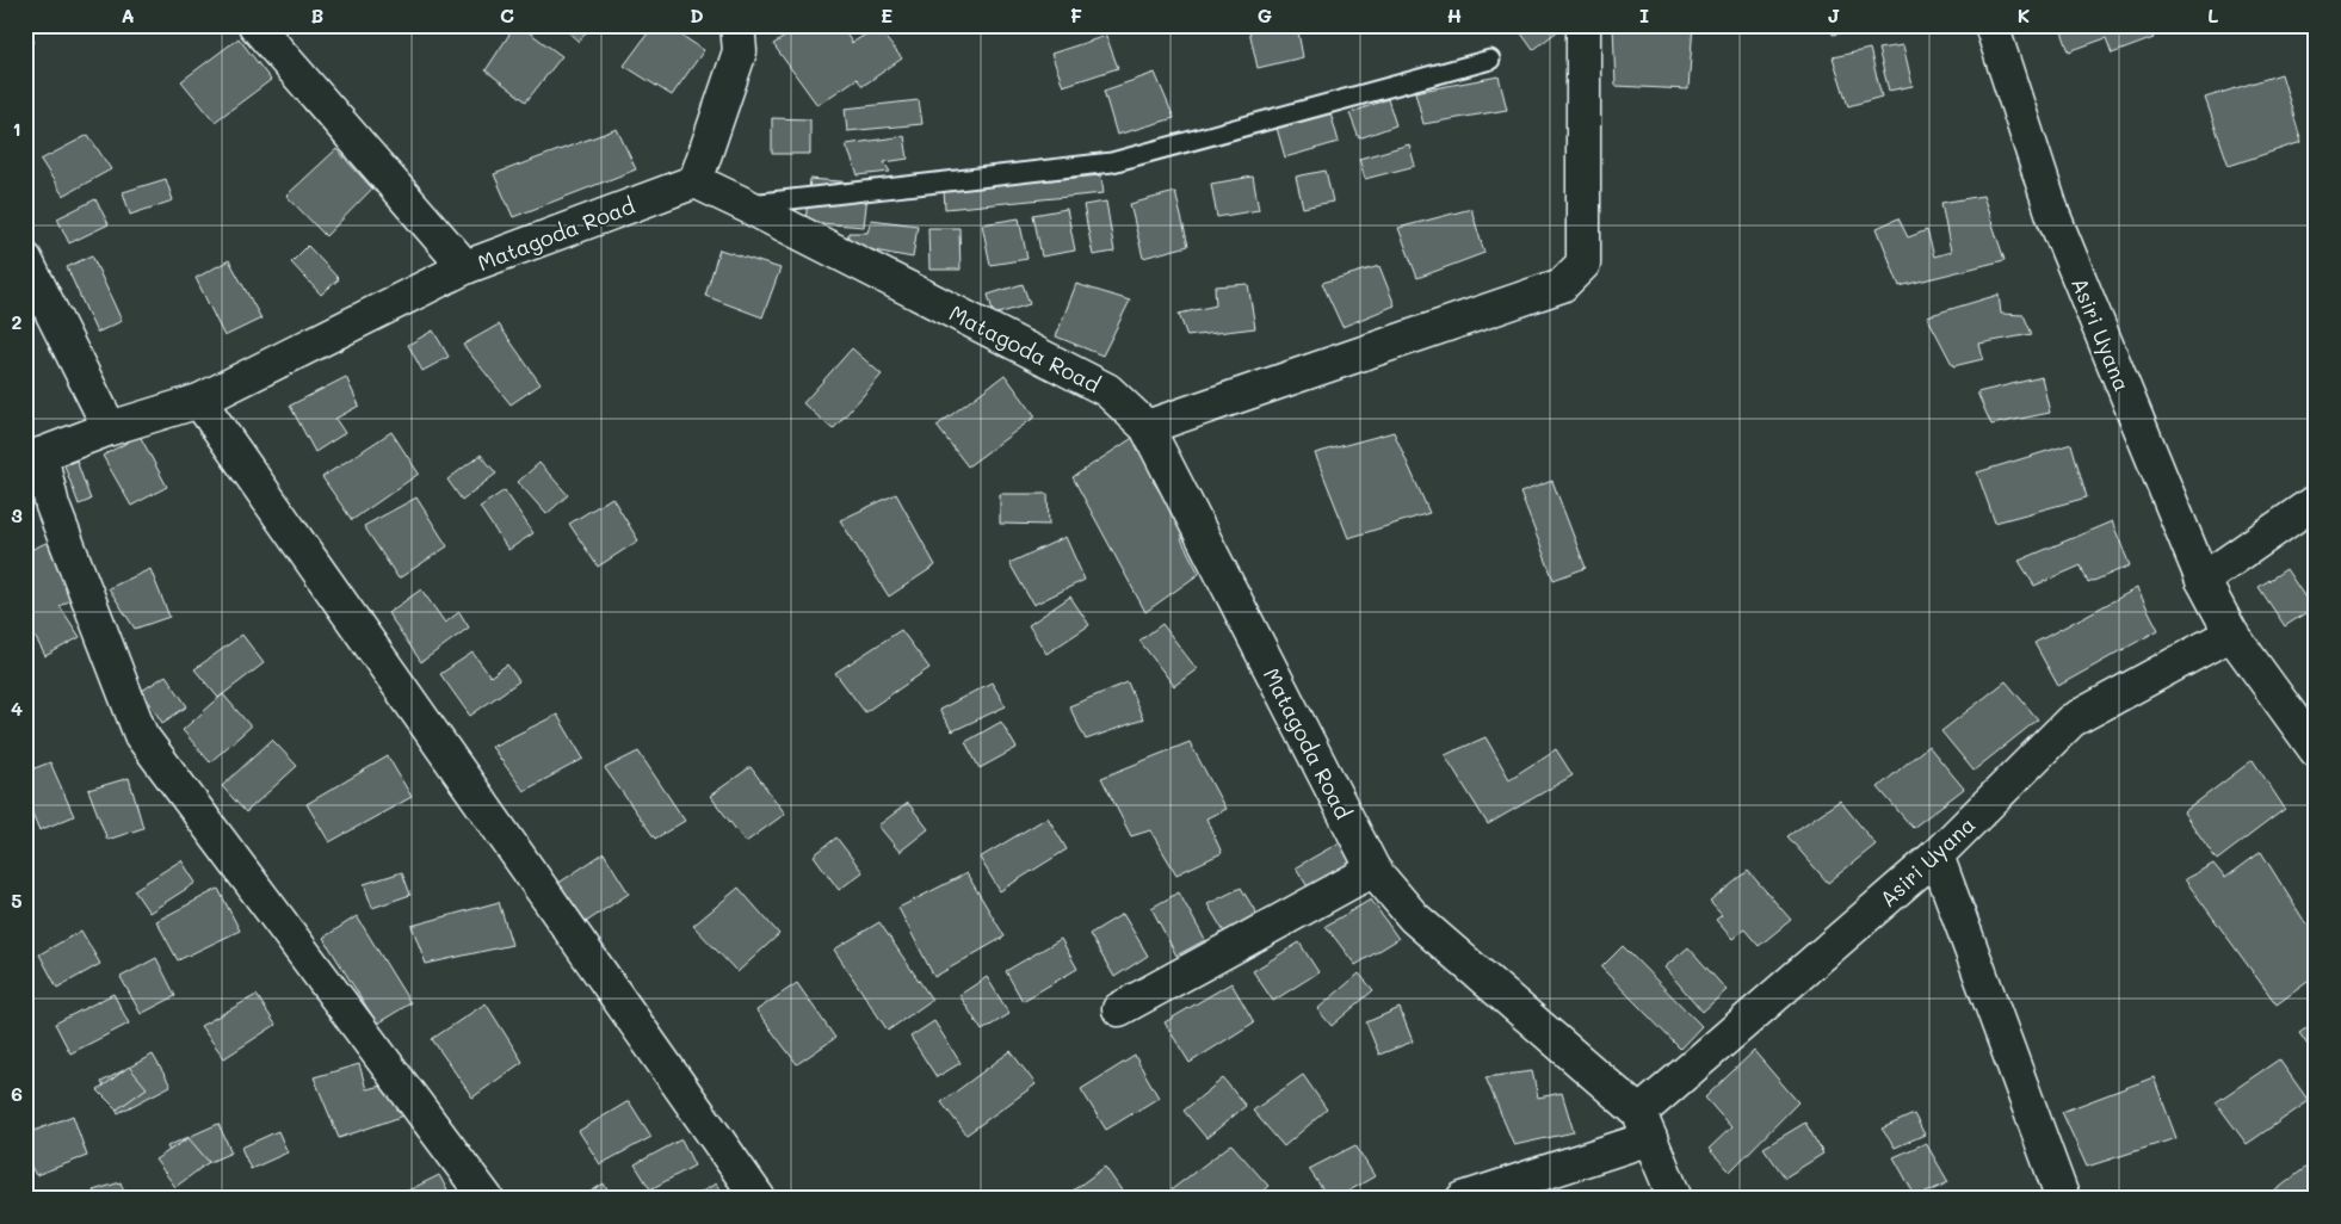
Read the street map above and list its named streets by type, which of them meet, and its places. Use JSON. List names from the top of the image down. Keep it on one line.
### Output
{"streets":{"street":["Matagoda Road","Asiri Uyana"]},"crossings":[["Matagoda Road","Asiri Uyana"]],"grid":{"columns":["A","B","C","D","E","F","G","H","I","J","K","L"],"rows":["1","2","3","4","5","6"]}}
